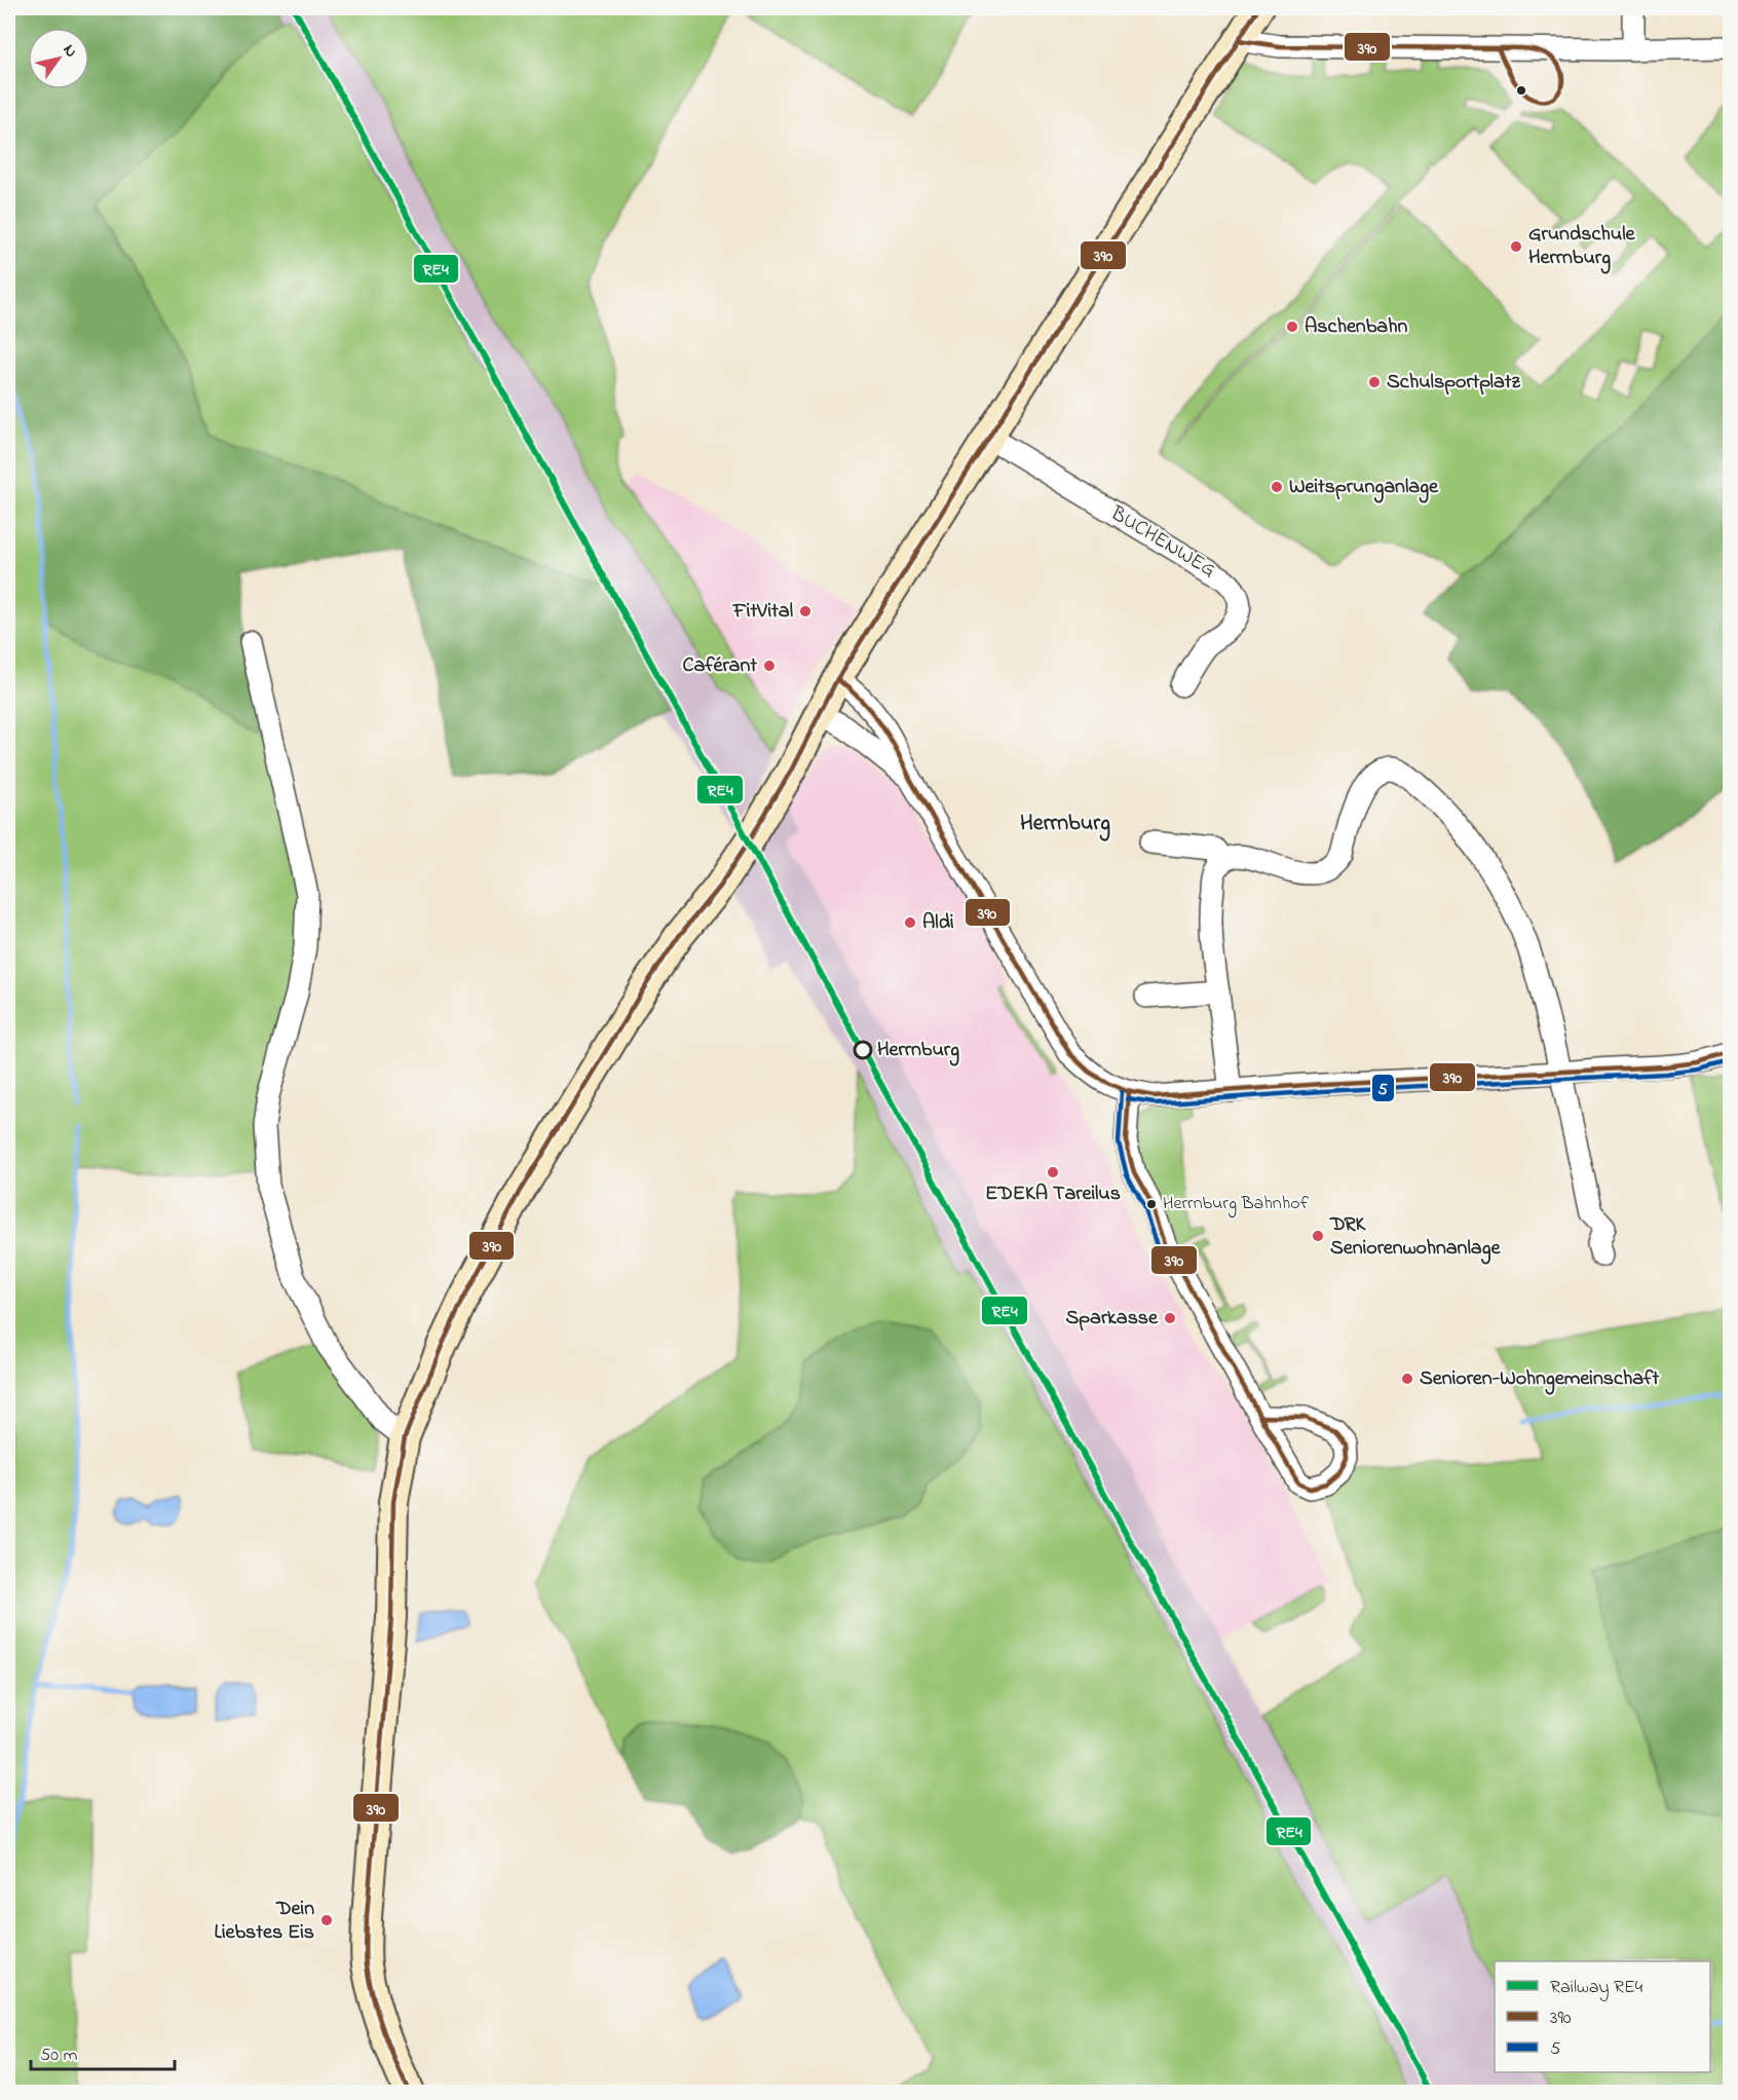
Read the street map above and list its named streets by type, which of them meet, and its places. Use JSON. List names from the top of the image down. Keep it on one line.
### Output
{"streets":{"street":["BUCHENWEG"]},"districts":["Herrnburg"],"places":["Grundschule Herrnburg","Aschenbahn","Schulsportplatz","Weitsprunganlage","FitVital","Caférant","Aldi","Herrnburg","EDEKA Tareilus","Herrnburg Bahnhof","DRK Seniorenwohnanlage","Sparkasse","Senioren-Wohngemeinschaft","Dein Liebstes Eis"],"lines":["rail line RE4","transit line 390","transit line 5"],"legend":["Railway RE4","390","5"],"scale_bar":"50 m","north":"top right"}
